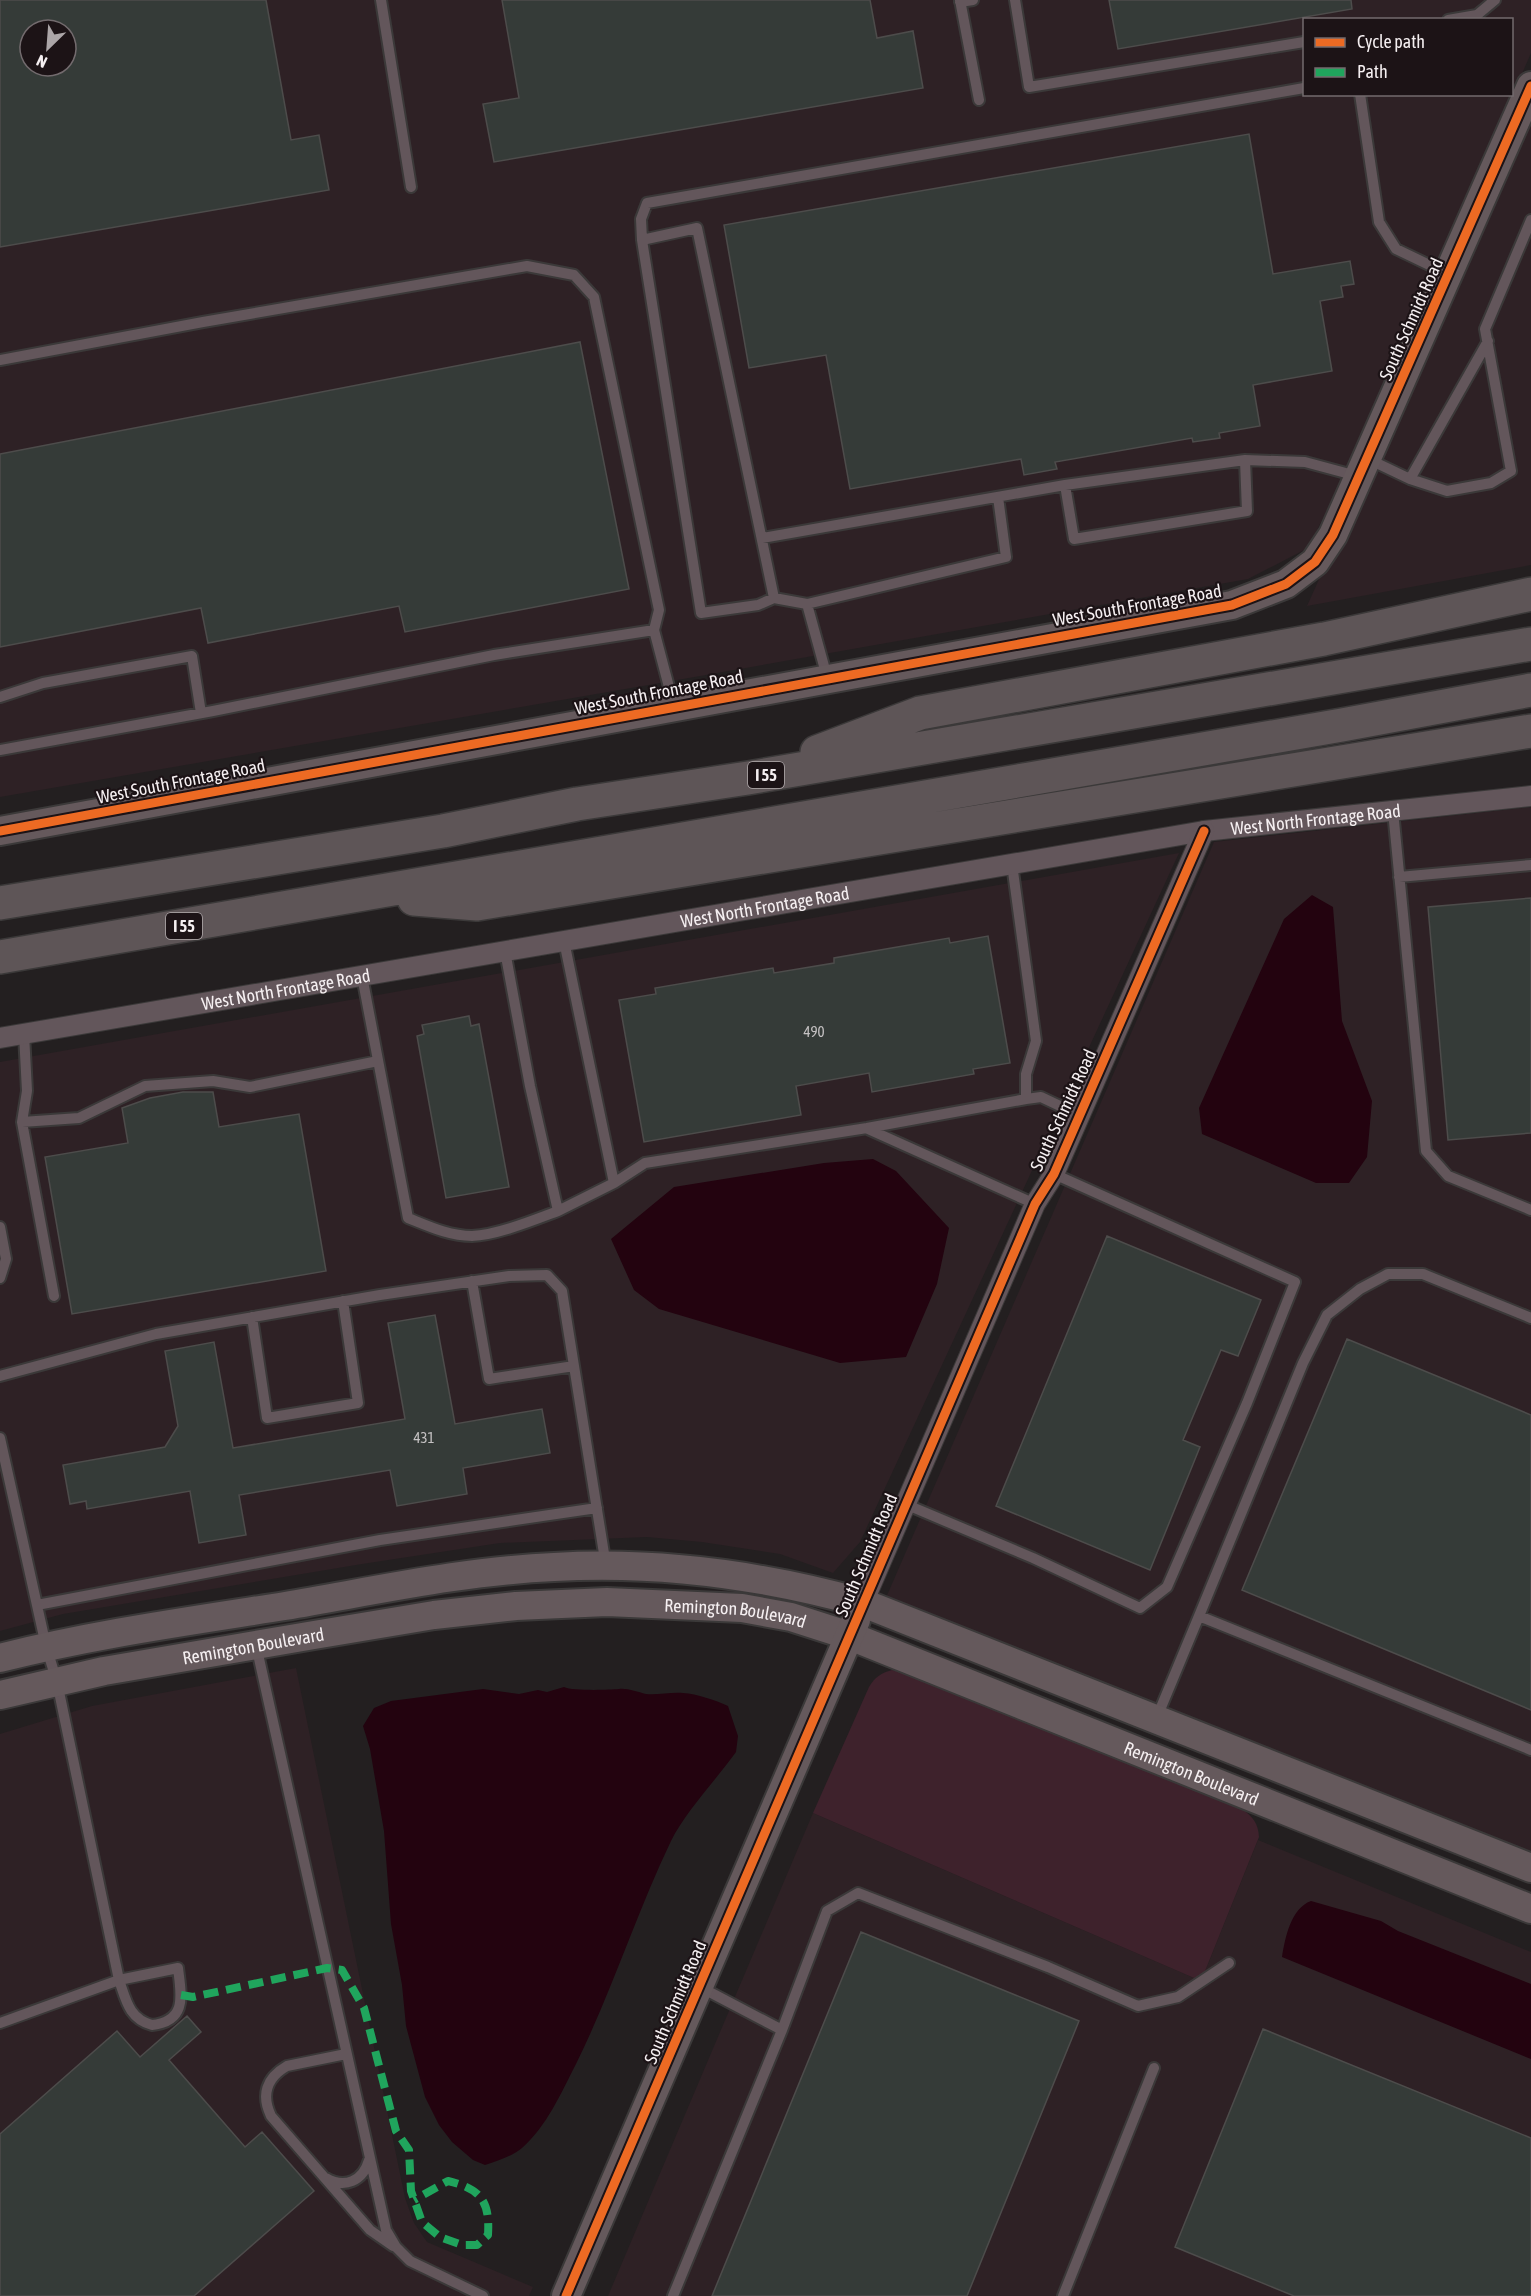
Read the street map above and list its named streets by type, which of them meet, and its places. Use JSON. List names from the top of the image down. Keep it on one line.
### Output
{"streets":{"highway":["I 55"],"street":["South Schmidt Road","West South Frontage Road","West North Frontage Road","Remington Boulevard"]},"crossings":[["South Schmidt Road","West South Frontage Road"],["South Schmidt Road","West North Frontage Road"],["South Schmidt Road","Remington Boulevard"]],"house_numbers":["490","431"],"legend":["Cycle path","Path"],"north":"bottom left"}
